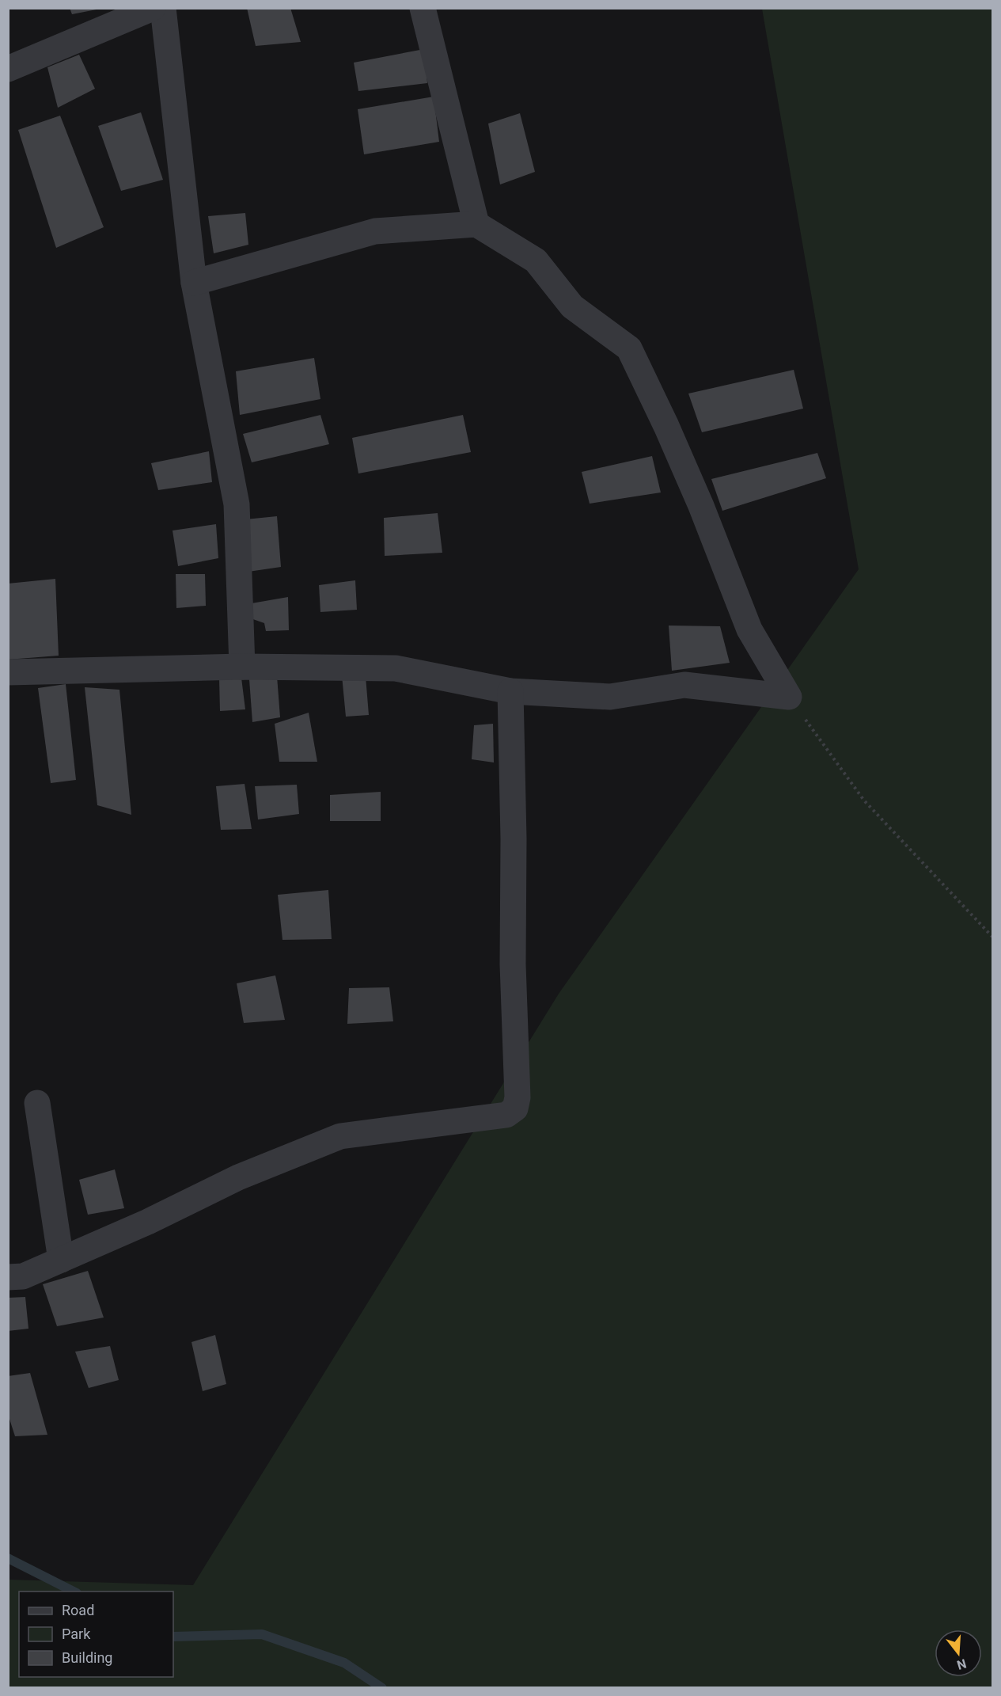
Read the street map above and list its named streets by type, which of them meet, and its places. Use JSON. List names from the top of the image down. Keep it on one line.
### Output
{"legend":["Road","Park","Building"],"north":"bottom"}
